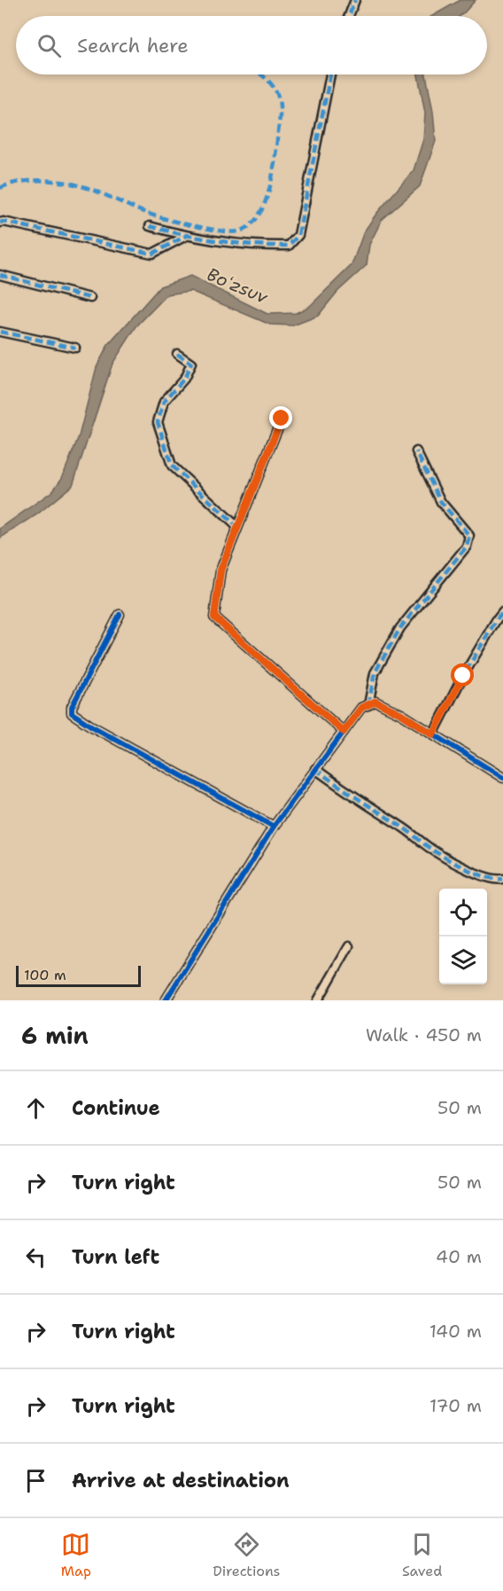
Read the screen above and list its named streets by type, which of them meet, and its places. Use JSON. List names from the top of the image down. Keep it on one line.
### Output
{"water":["Boʻzsuv"],"scale_bar":"100 m","page":{"search":"Search here","scale":"100 m","heading":["6 min","Walk · 450 m"],"list":[["Continue","50 m"],["Turn right","50 m"],["Turn left","40 m"],["Turn right","140 m"],["Turn right","170 m"],"Arrive at destination"],"nav":["Map","Directions","Saved"]}}
